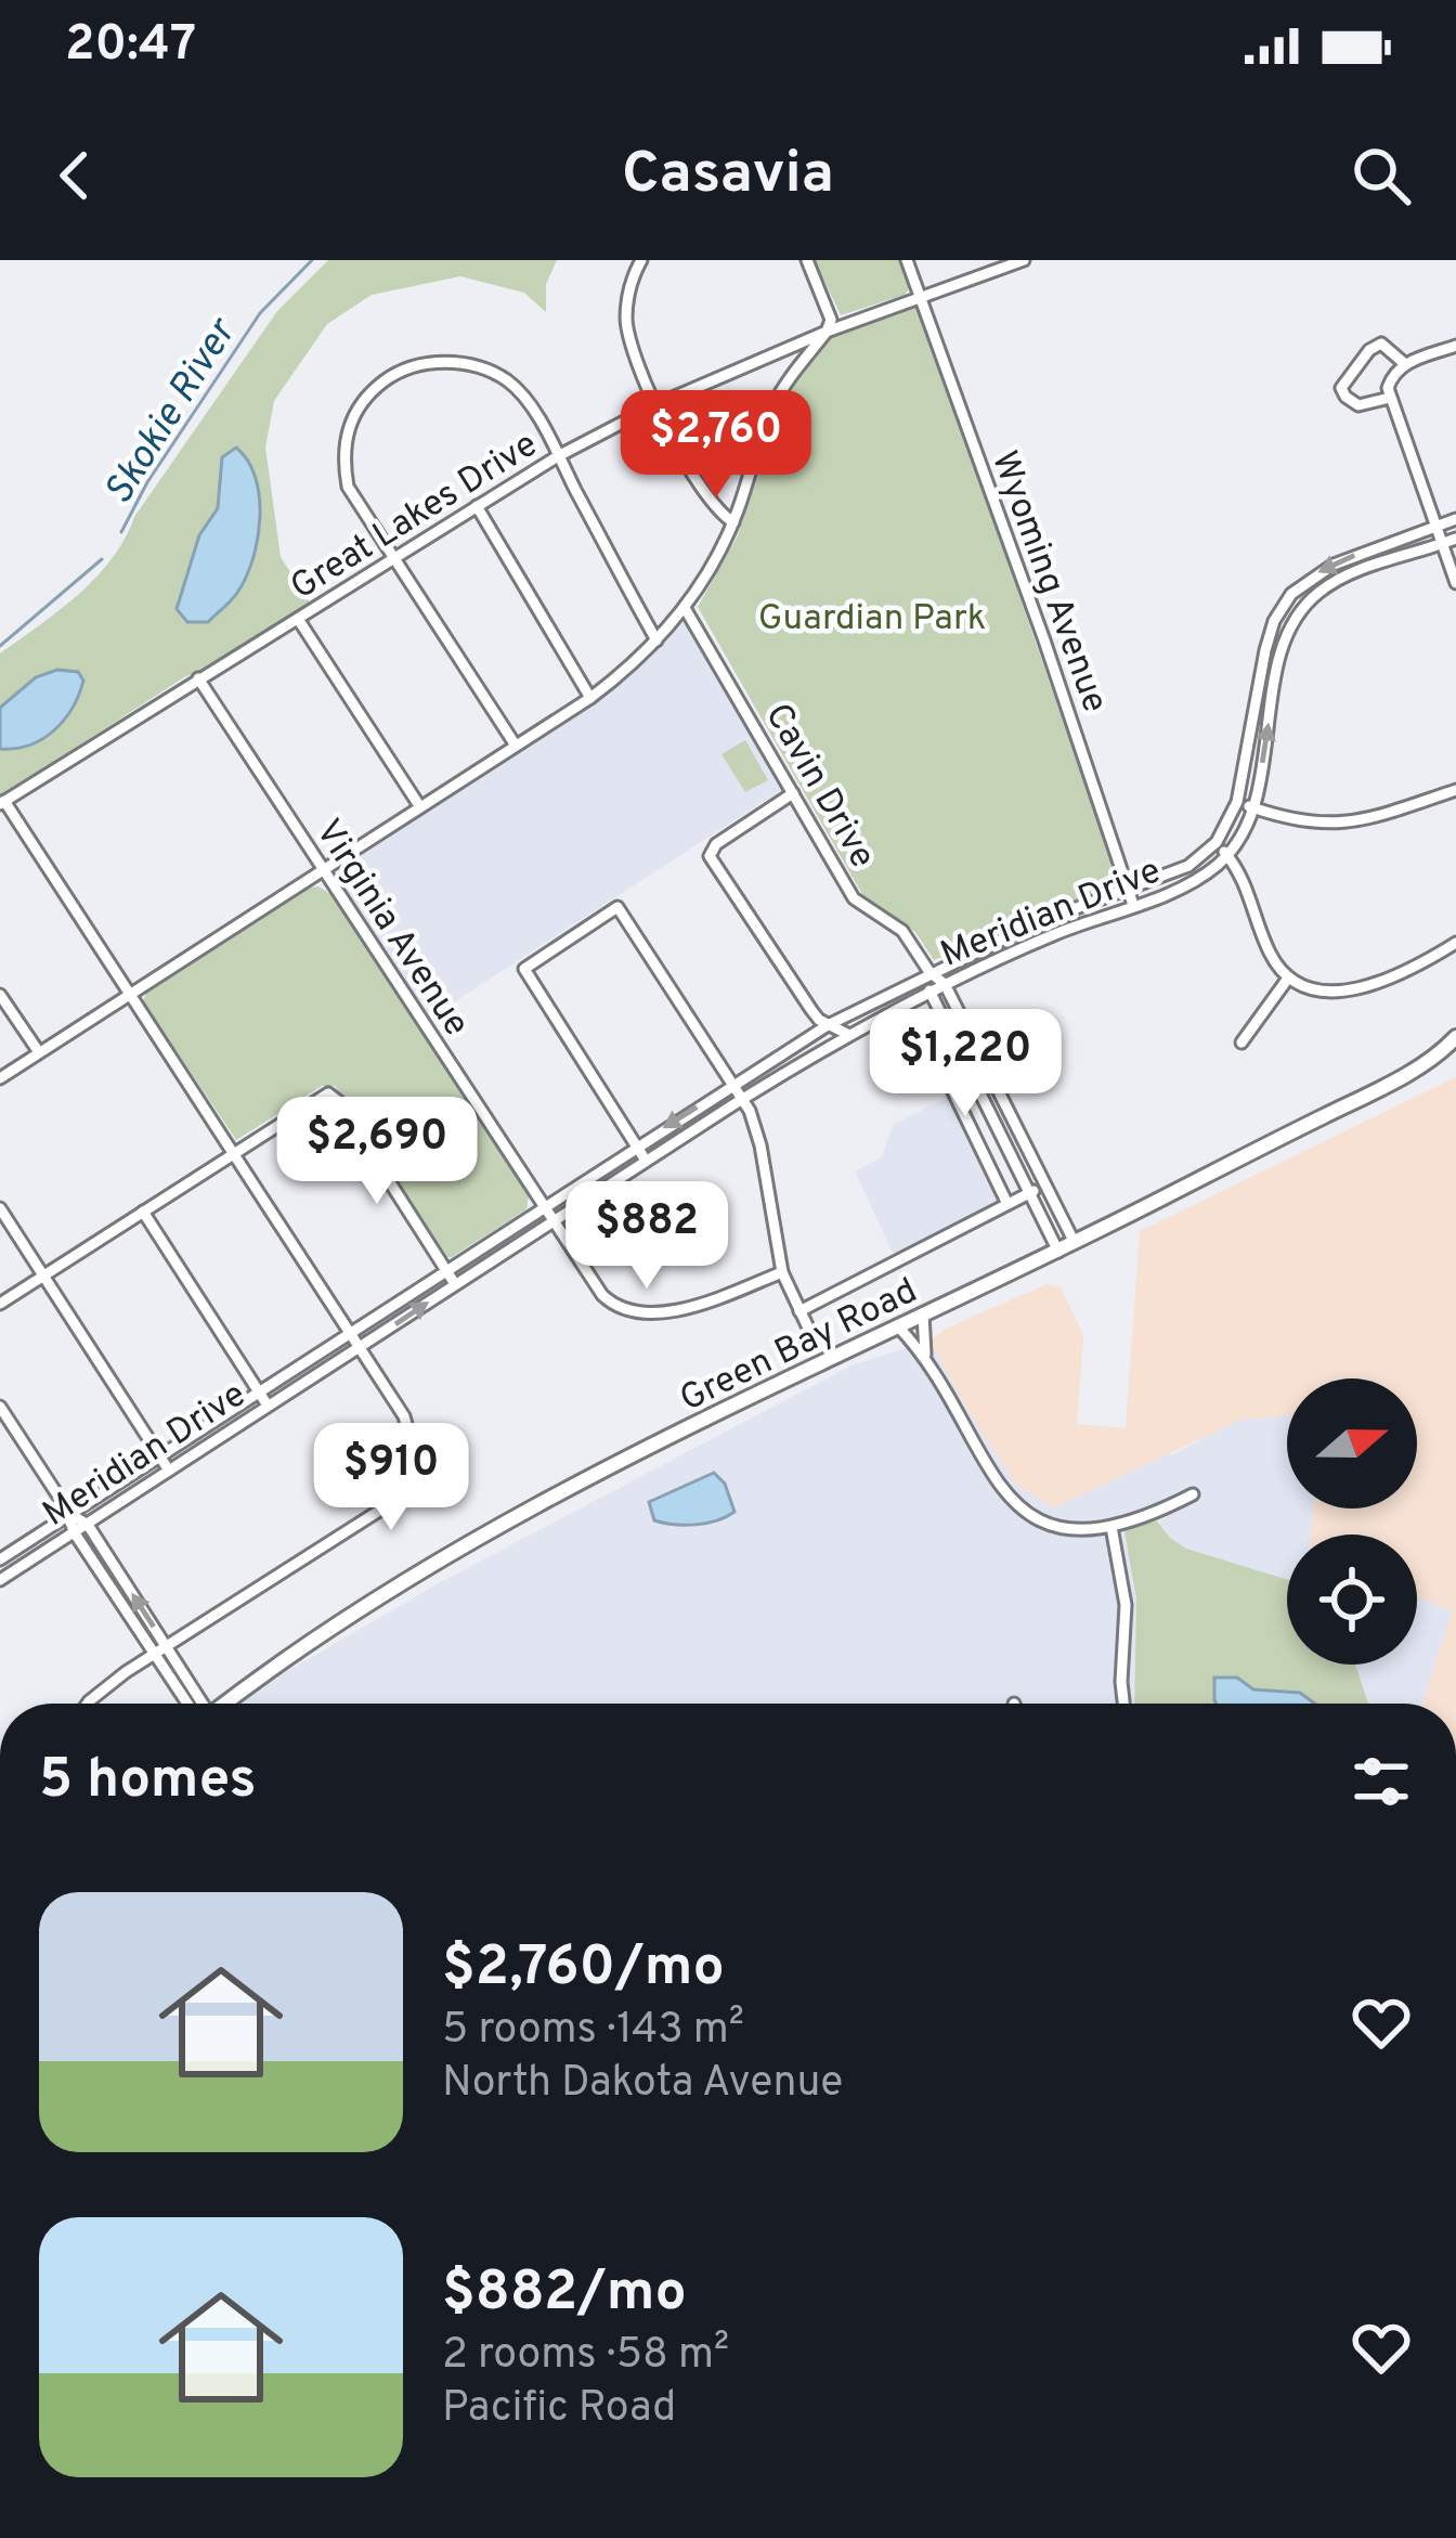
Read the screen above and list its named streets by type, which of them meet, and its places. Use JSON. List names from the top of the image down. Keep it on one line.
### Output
{"streets":{"main road":["Green Bay Road"],"street":["Great Lakes Drive","Wyoming Avenue","Cavin Drive","Meridian Drive","Virginia Avenue"]},"crossings":[["Great Lakes Drive","Wyoming Avenue"],["Great Lakes Drive","Virginia Avenue"],["Wyoming Avenue","Meridian Drive"],["Cavin Drive","Meridian Drive"],["Cavin Drive","Green Bay Road"],["Meridian Drive","Virginia Avenue"]],"water":["Skokie River"],"parks":["Guardian Park"],"north":"right","page":{"status":"20:47","header":"Casavia","price":["$2,760","$1,220","$2,690","$882","$910"],"heading":"5 homes","list":[{"name":"$2,760/mo","note":"5 rooms · 143 m² · North Dakota Avenue"},{"name":"$882/mo","note":"2 rooms · 58 m² · Pacific Road"}]}}
